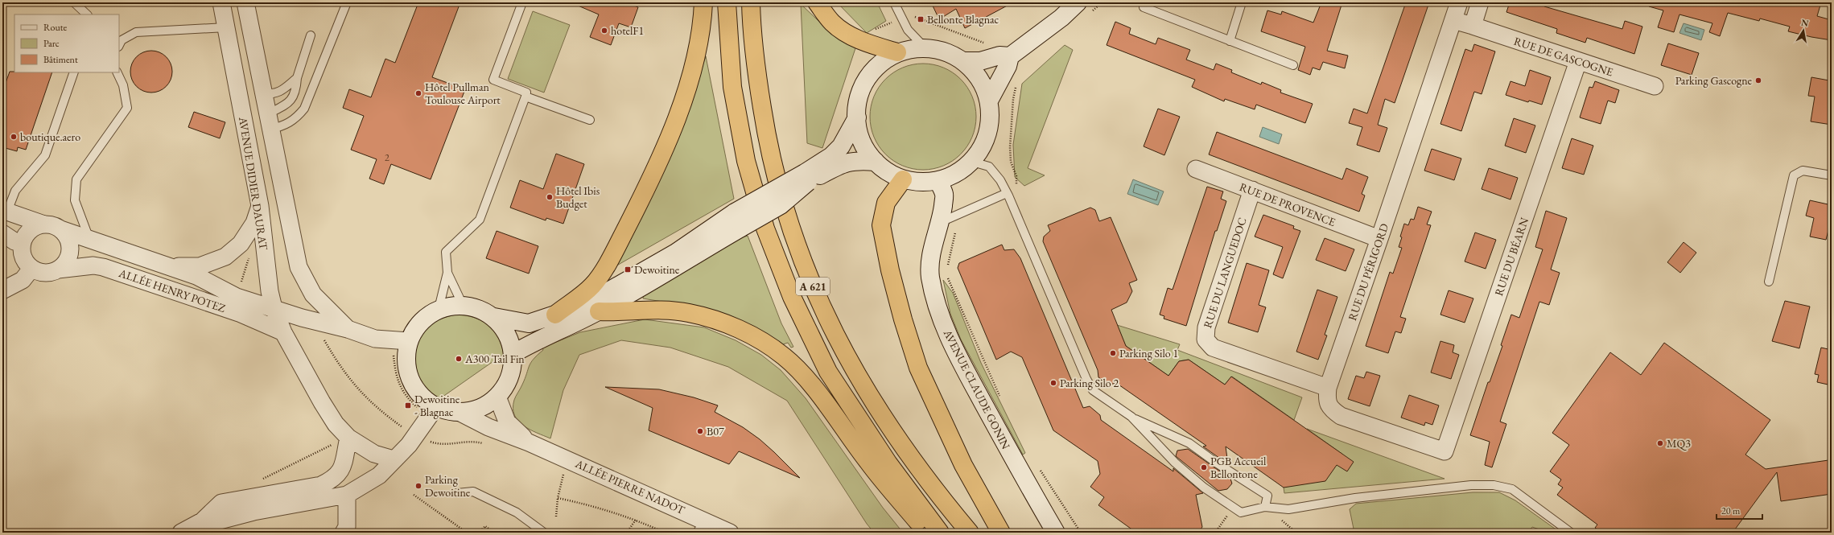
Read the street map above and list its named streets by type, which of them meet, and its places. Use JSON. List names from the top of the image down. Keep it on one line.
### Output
{"streets":{"highway":["A 621"],"main road":["AVENUE CLAUDE GONIN"],"street":["RUE DE GASCOGNE","AVENUE DIDIER DAURAT","RUE DE PROVENCE","RUE DU BÉARN","RUE DU PÉRIGORD","RUE DU LANGUEDOC","ALLÉE HENRY POTEZ","ALLÉE PIERRE NADOT"]},"crossings":[["RUE DE GASCOGNE","RUE DU BÉARN"],["RUE DE GASCOGNE","RUE DU PÉRIGORD"],["AVENUE DIDIER DAURAT","ALLÉE HENRY POTEZ"],["RUE DE PROVENCE","RUE DU PÉRIGORD"],["RUE DE PROVENCE","RUE DU LANGUEDOC"],["RUE DU BÉARN","RUE DU PÉRIGORD"],["RUE DU PÉRIGORD","RUE DU LANGUEDOC"]],"places":{"transit":["Bellonte Blagnac","Dewoitine","Dewoitine - Blagnac"],"other":["hotelF1","Parking Gascogne","Hôtel Pullman Toulouse Airport","boutique.aero","Hôtel Ibis Budget","Parking Silo 1","A300 Tail Fin","Parking Silo 2","B07","MQ3","PGB Accueil Bellontone","Parking Dewoitine"]},"house_numbers":["2"],"legend":["Route","Parc","Bâtiment"],"scale_bar":"20 m","north":"top"}
